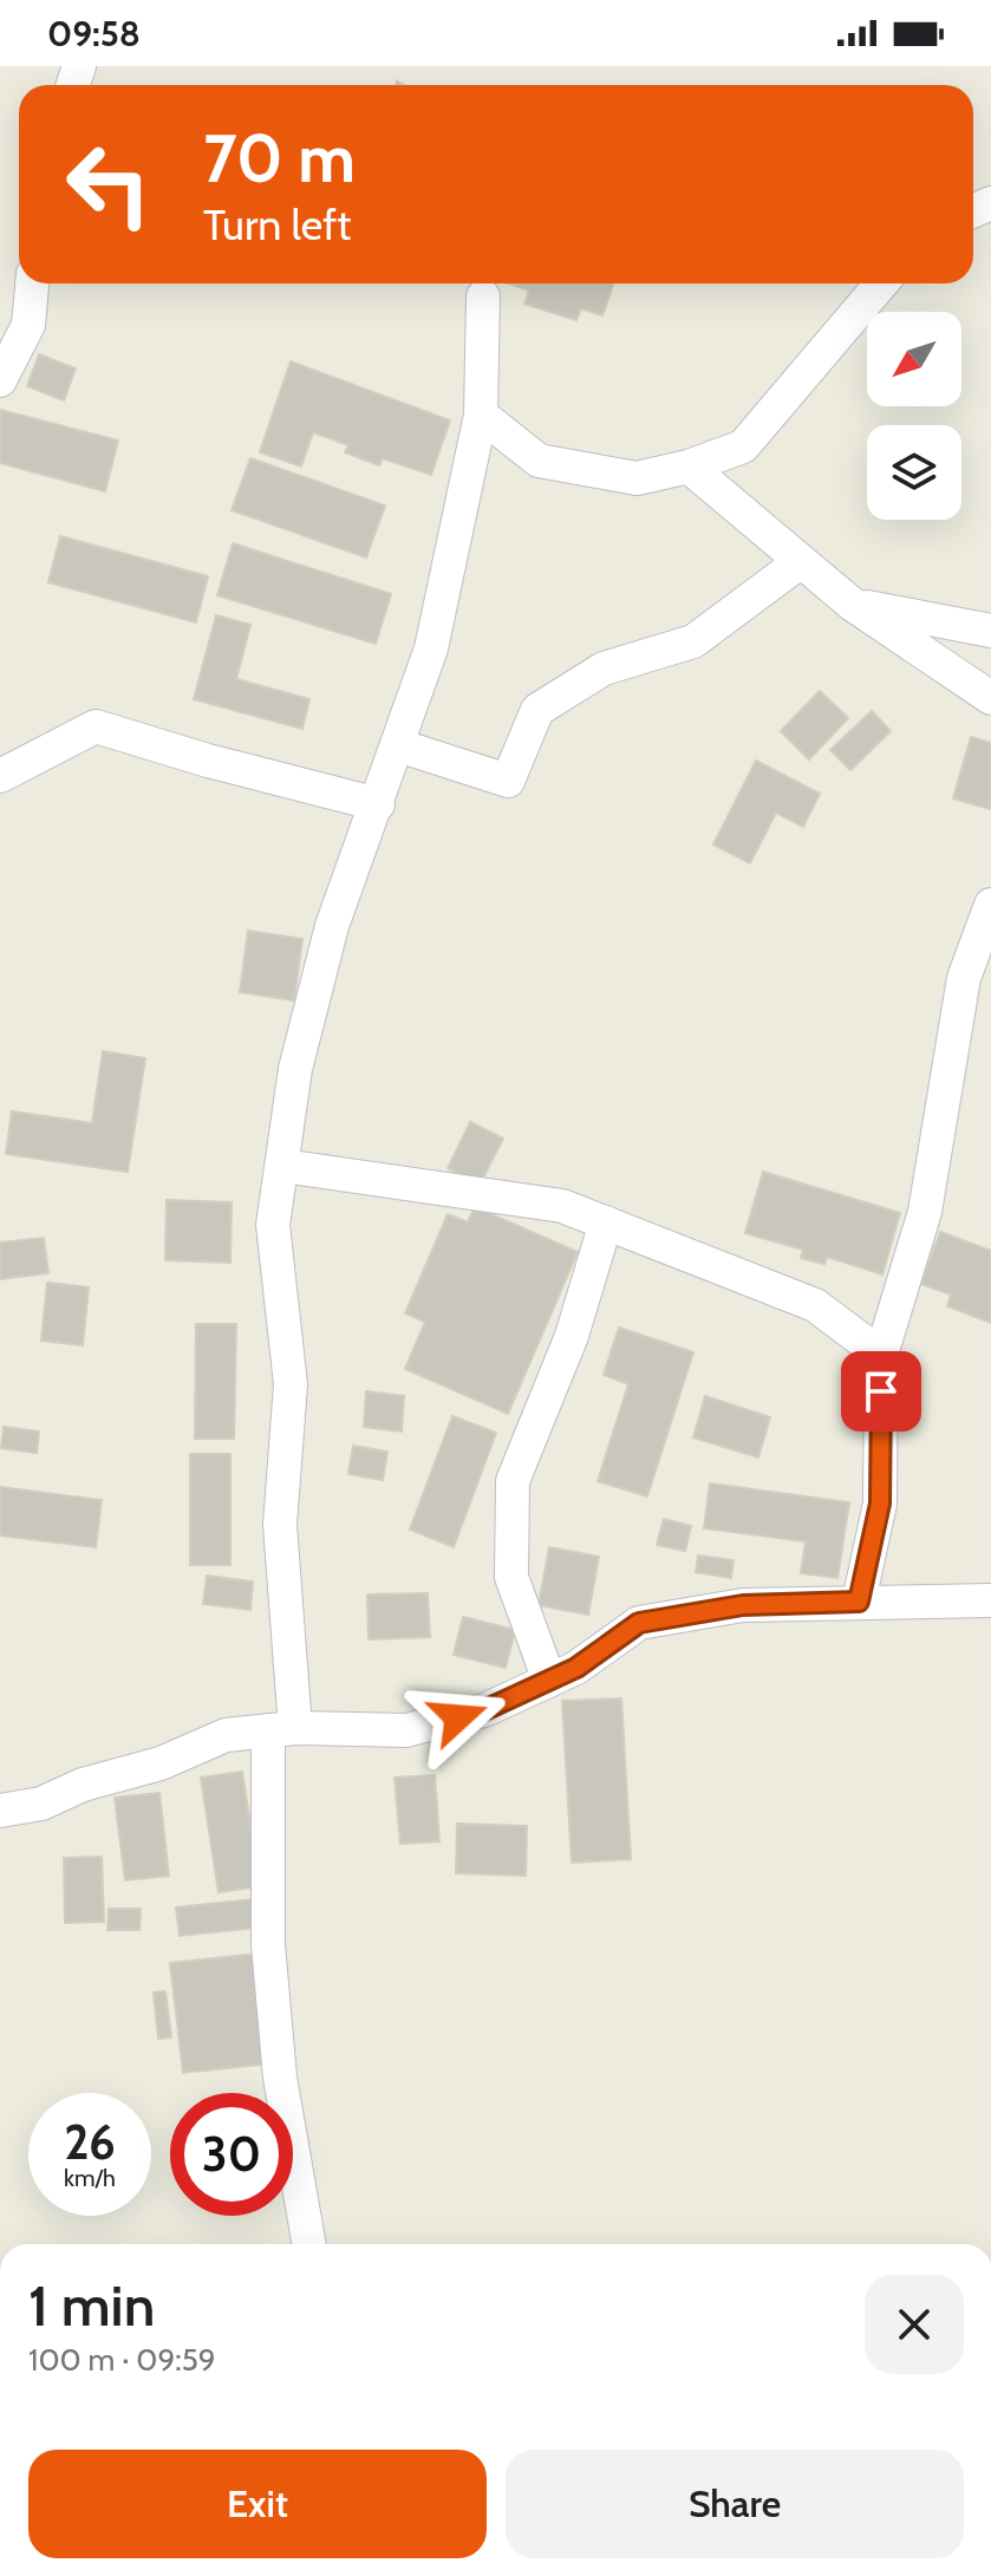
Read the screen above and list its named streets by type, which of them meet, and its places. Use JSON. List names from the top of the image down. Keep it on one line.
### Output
{"north":"bottom left","page":{"status":"09:58","turn":["70 m","Turn left"],"speed":"26 km/h","limit":"30","heading":["1 min","100 m · 09:59"],"buttons":["Exit","Share"]}}
